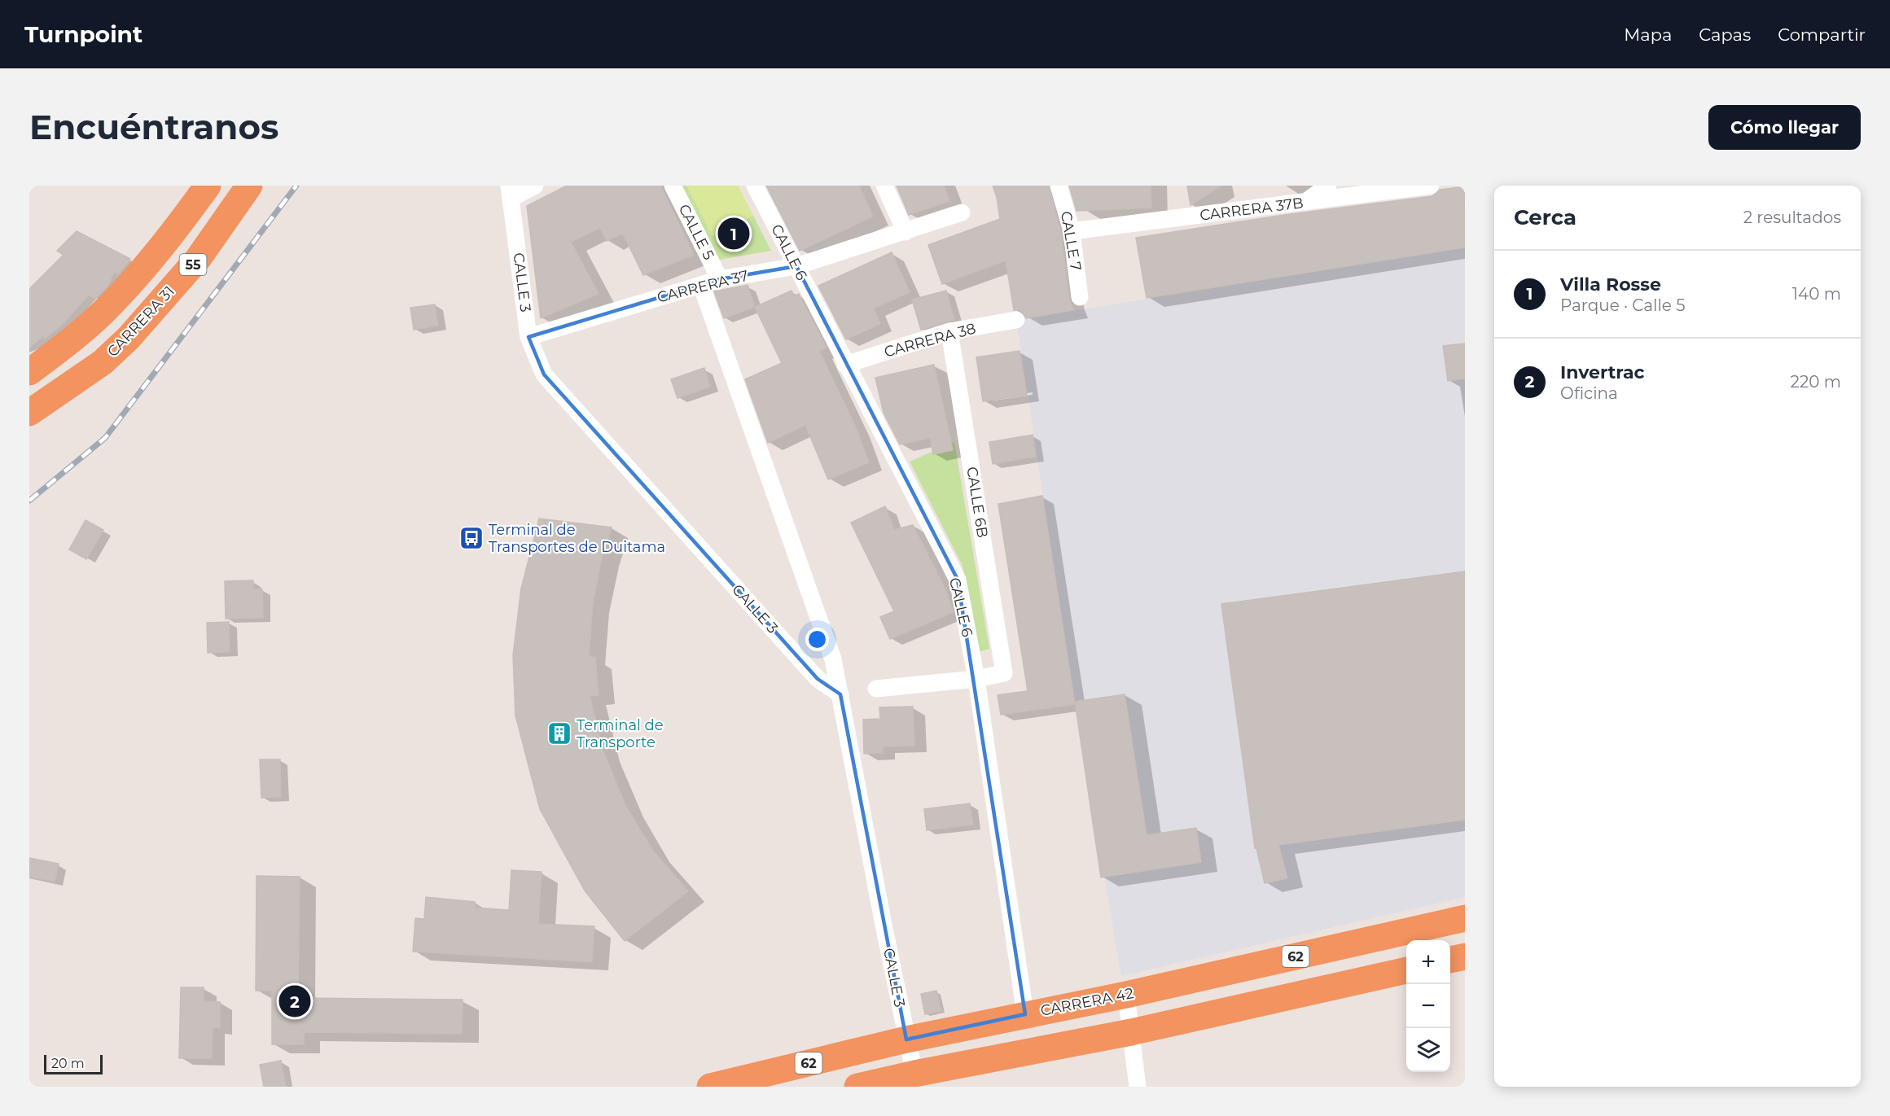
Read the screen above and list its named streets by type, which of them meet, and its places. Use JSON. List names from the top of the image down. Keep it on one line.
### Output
{"streets":{"highway":["55","CARRERA 31","62","CARRERA 42"],"street":["CARRERA 37B","CALLE 5","CALLE 7","CALLE 6","CALLE 3","CARRERA 37","CARRERA 38","CALLE 6B"]},"crossings":[["CARRERA 37B","CALLE 7"],["CALLE 5","CARRERA 37"],["CALLE 6","CARRERA 37"],["CALLE 6","CARRERA 38"],["CALLE 6","CALLE 6B"],["CALLE 6","CARRERA 42"],["CALLE 3","CARRERA 37"],["CALLE 3","CARRERA 42"],["CARRERA 38","CALLE 6B"]],"places":{"bus stop":["Terminal de Transportes de Duitama"],"building":["Terminal de Transporte"]},"scale_bar":"20 m","page":{"header":"Turnpoint","nav":["Mapa","Capas","Compartir"],"buttons":"Cómo llegar","title":"Encuéntranos","heading":["Cerca","2 resultados"],"pins":["1","2"],"list":[{"mark":"1","name":"Villa Rosse","note":"Parque · Calle 5","value":"140 m"},{"mark":"2","name":"Invertrac","note":"Oficina","value":"220 m"}],"map_buttons":["+","−"],"scale":"20 m"}}
